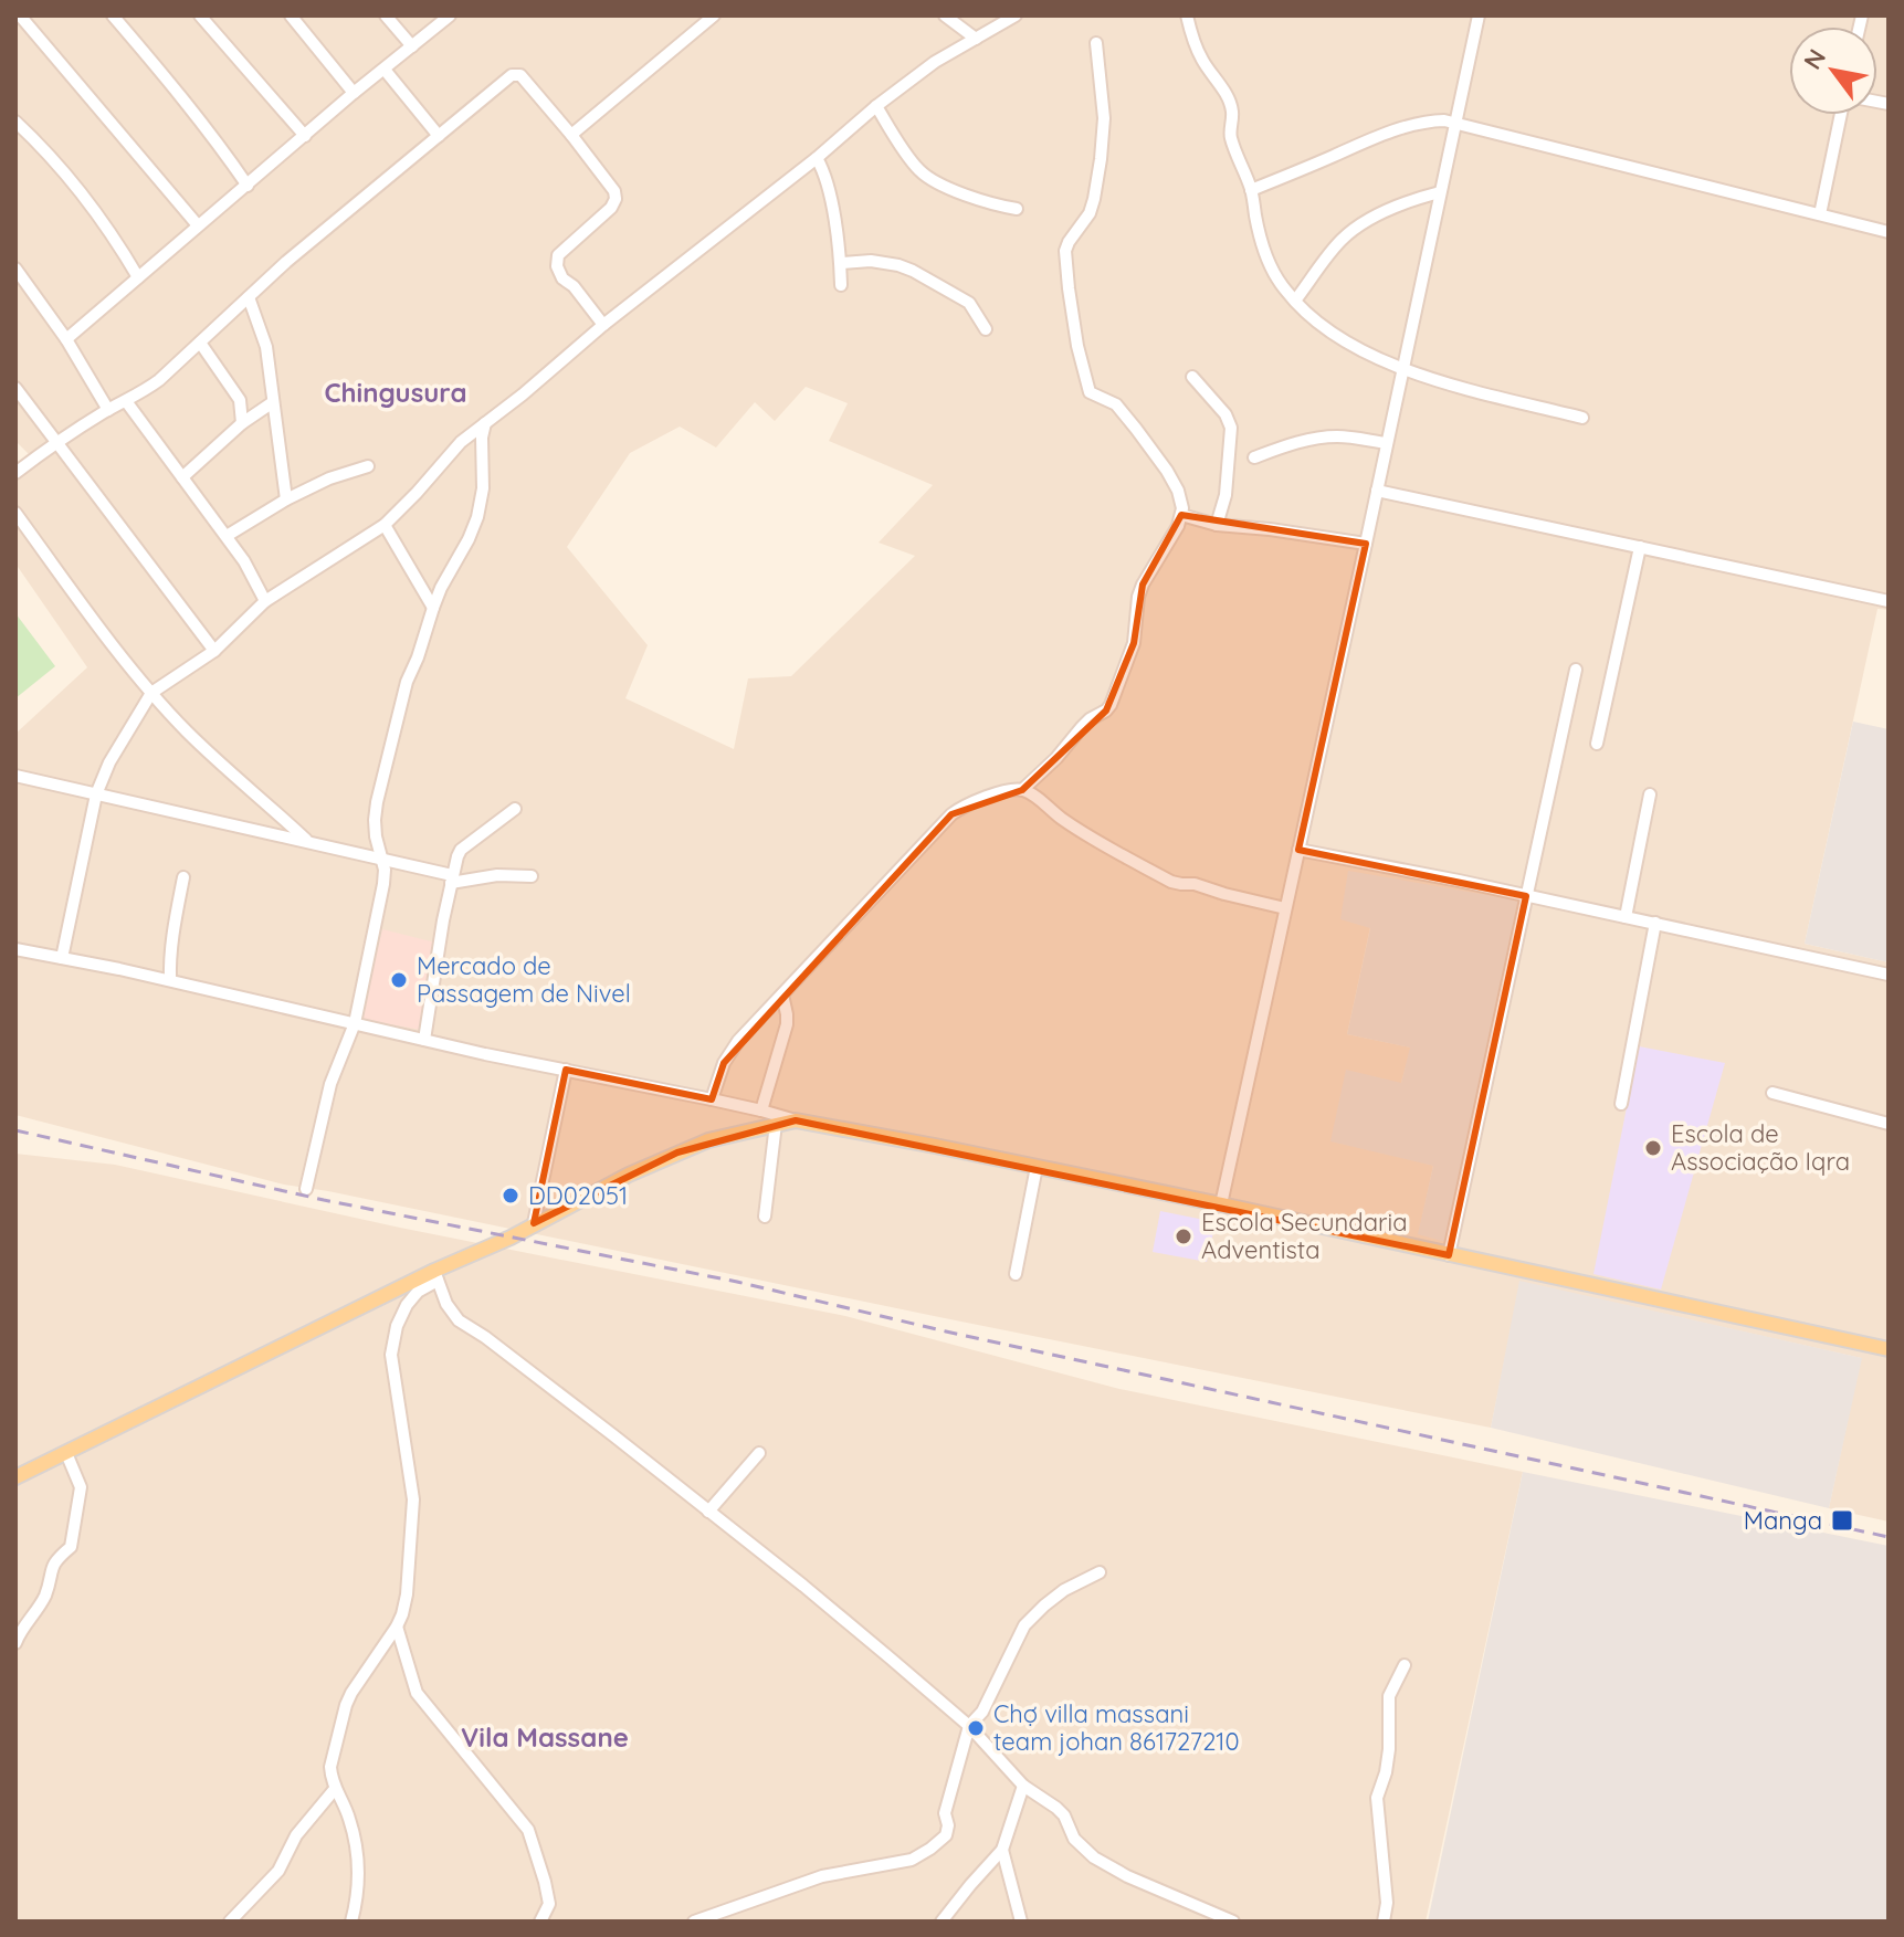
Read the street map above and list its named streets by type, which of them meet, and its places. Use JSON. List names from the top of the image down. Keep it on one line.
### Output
{"districts":["Chingusura","Vila Massane"],"places":{"other":["Mercado de Passagem de Nivel","Escola de Associação Iqra","DD02051","Escola Secundaria Adventista","Chợ villa massani team johan 861727210"],"transit":["Manga"]},"north":"top left"}
